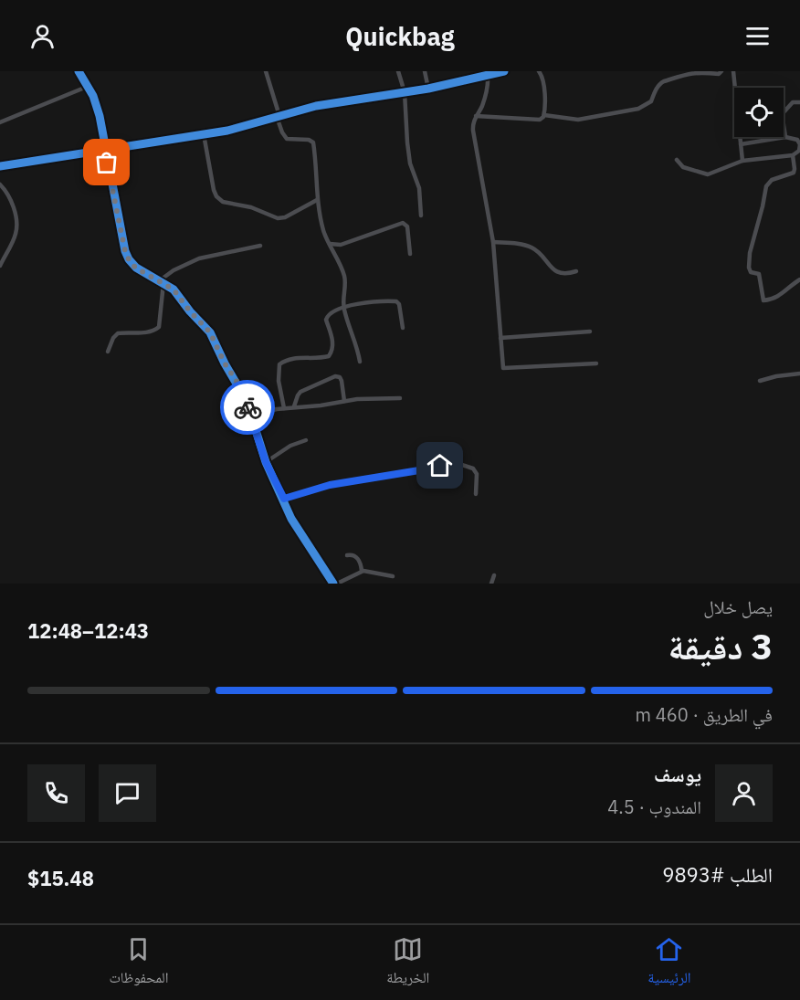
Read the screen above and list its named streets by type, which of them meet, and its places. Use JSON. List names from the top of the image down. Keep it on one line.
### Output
{"page":{"header":"Quickbag","heading":["3 دقيقة","يصل خلال","12:43–12:48"],"panel":["يوسف","المندوب · 4.5","الطلب #9893","$15.48"],"bar":"في الطريق · 460 m","tabs":["الرئيسية","الخريطة","المحفوظات"]}}
